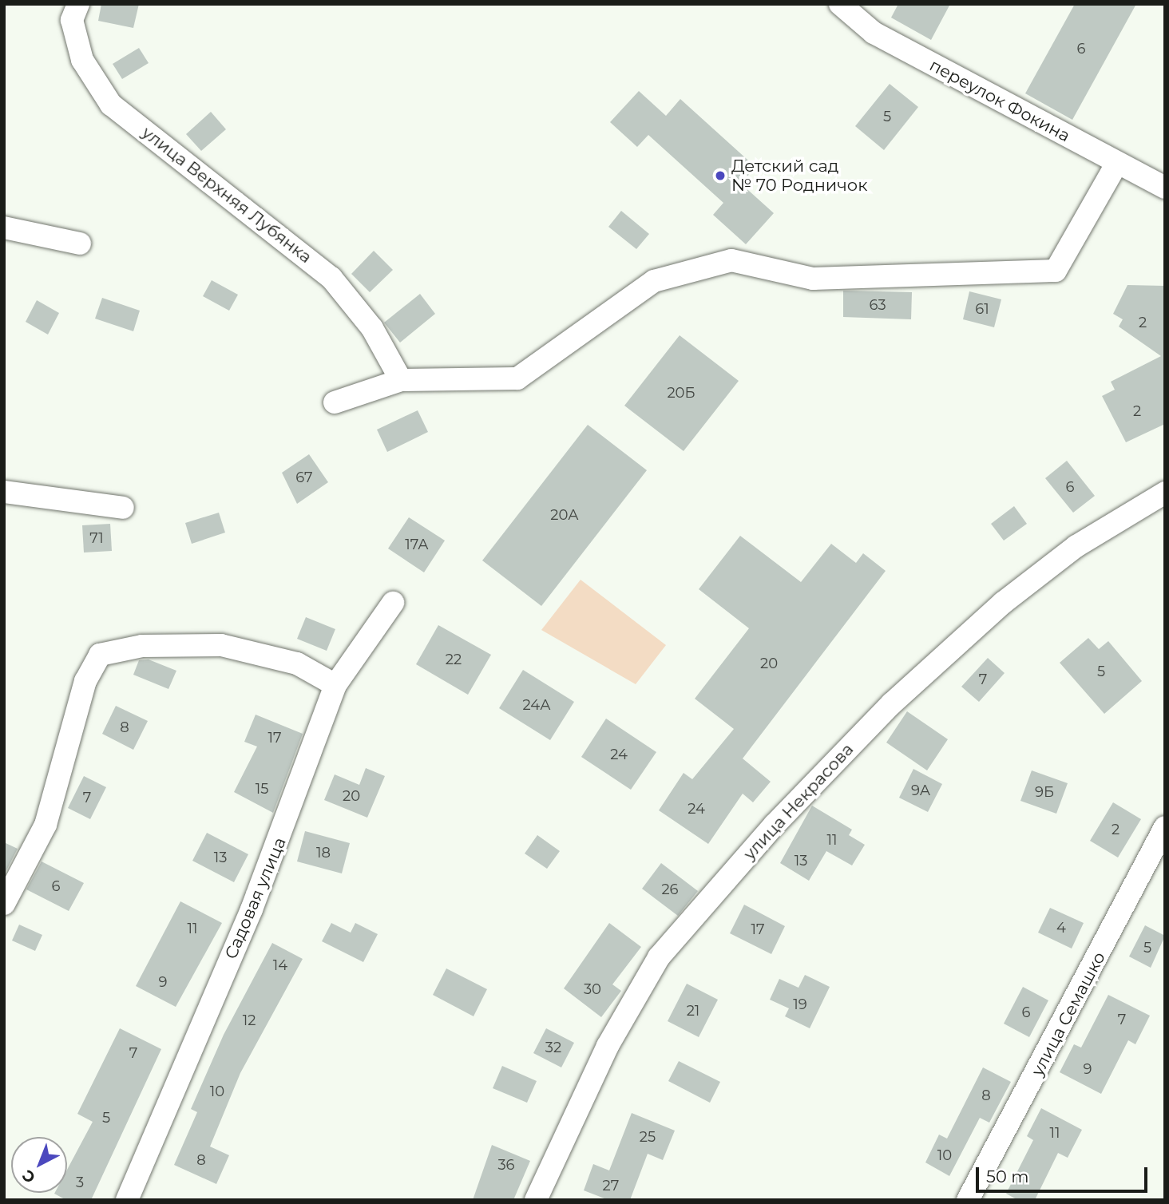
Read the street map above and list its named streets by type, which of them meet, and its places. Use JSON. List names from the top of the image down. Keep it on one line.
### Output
{"streets":{"street":["переулок Фокина","улица Верхняя Лубянка","улица Некрасова","Садовая улица","улица Семашко"]},"places":["Детский сад № 70 Родничок"],"house_numbers":["6","5","63","61","2","20Б","2","67","6","20А","71","17А","22","20","5","7","24А","8","17","24","15","9А","9Б","20","7","24","2","11","18","13","13","6","26","4","11","17","5","14","9","30","19","21","6","7","12","32","7","9","10","8","5","11","25","10","8","36","3","27"],"scale_bar":"50 m","north":"bottom left"}
